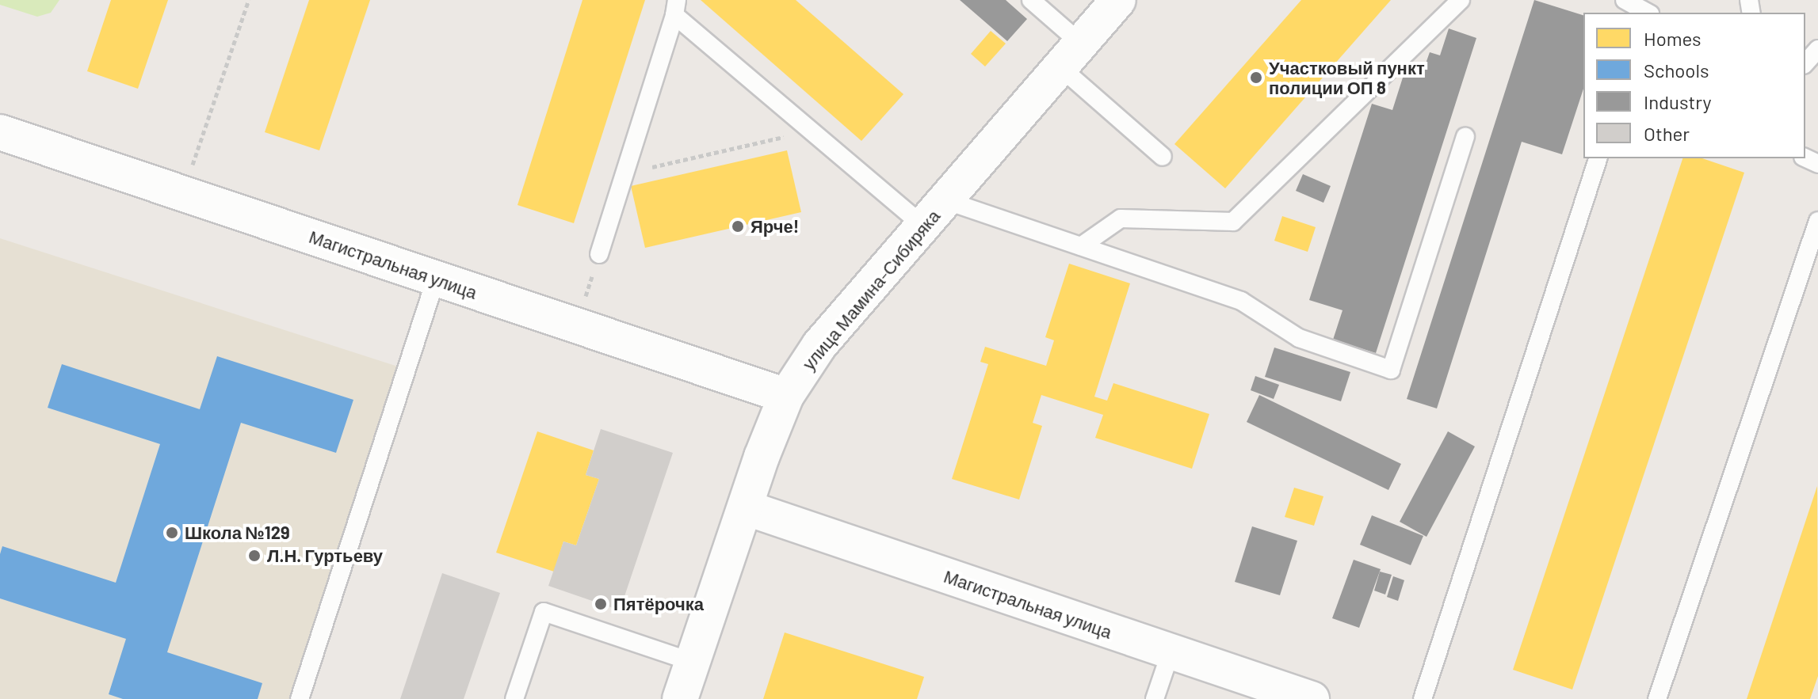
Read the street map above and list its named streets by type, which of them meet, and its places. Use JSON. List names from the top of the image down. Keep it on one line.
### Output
{"streets":{"street":["Магистральная улица","улица Мамина-Сибиряка"]},"crossings":[["Магистральная улица","улица Мамина-Сибиряка"]],"places":["Участковый пункт полиции ОП 8","Ярче!","Школа №129","Л.Н. Гуртьеву","Пятёрочка"],"legend":["Homes","Schools","Industry","Other"]}
